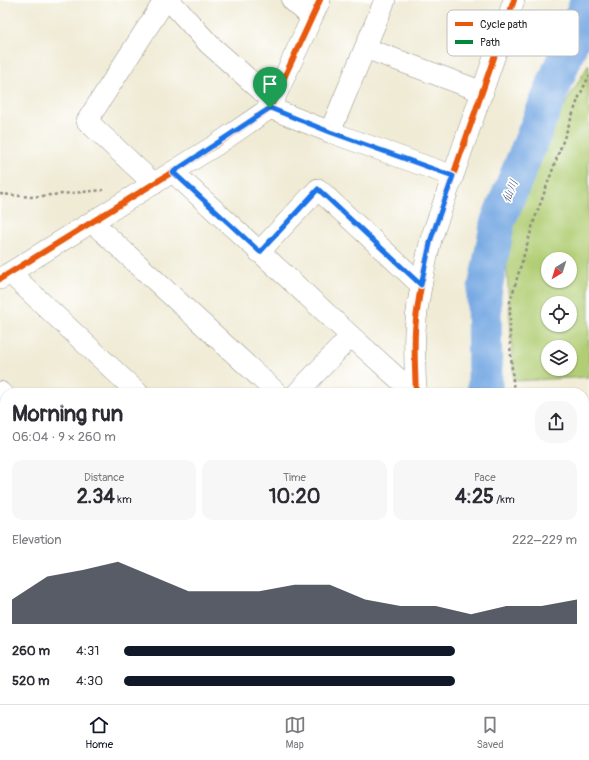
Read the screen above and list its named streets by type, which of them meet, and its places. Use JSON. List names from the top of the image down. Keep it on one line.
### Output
{"water":["仙川"],"legend":["Cycle path","Path"],"north":"bottom left","page":{"heading":["Morning run","06:04 · 9 × 260 m"],"stats":[["Distance","2.34 km"],["Time","10:20"],["Pace","4:25 /km"]],"chart":["Elevation","222–229 m"],"list":[{"name":"260 m","note":"4:31"},{"name":"520 m","note":"4:30"}],"tabs":["Home","Map","Saved"]}}
